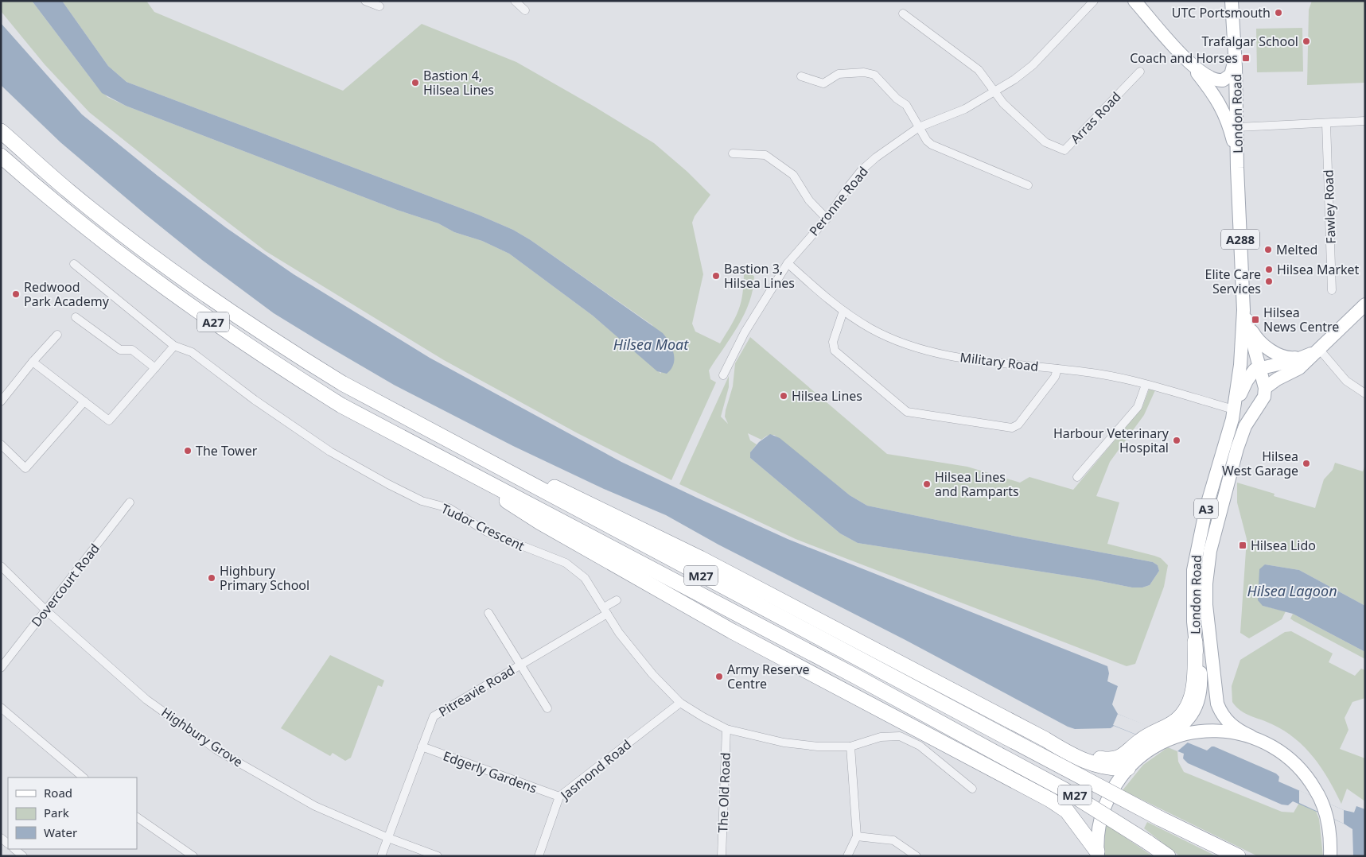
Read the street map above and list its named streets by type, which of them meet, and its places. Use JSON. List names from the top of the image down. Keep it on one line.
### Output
{"streets":{"highway":["A27","M27"],"main road":["London Road","A288","A3"],"street":["Arras Road","Peronne Road","Fawley Road","Military Road","Tudor Crescent","Dovercourt Road","Pitreavie Road","Highbury Grove","Jasmond Road","Edgerly Gardens","The Old Road"]},"crossings":[["London Road","Military Road"],["London Road","A3"],["Arras Road","Peronne Road"],["Peronne Road","Military Road"],["A27","M27"],["Military Road","A3"],["Tudor Crescent","Pitreavie Road"],["Tudor Crescent","Jasmond Road"],["Tudor Crescent","The Old Road"],["Dovercourt Road","Highbury Grove"],["Pitreavie Road","Highbury Grove"],["Pitreavie Road","Edgerly Gardens"],["Jasmond Road","Edgerly Gardens"]],"water":["Hilsea Moat","Hilsea Lagoon"],"places":{"other":["UTC Portsmouth","Trafalgar School","Bastion 4, Hilsea Lines","Melted","Hilsea Market","Bastion 3, Hilsea Lines","Elite Care Services","Redwood Park Academy","Hilsea Lines","Harbour Veterinary Hospital","The Tower","Hilsea West Garage","Hilsea Lines and Ramparts","Highbury Primary School","Army Reserve Centre"],"transit":["Coach and Horses","Hilsea News Centre","Hilsea Lido"]},"legend":["Road","Park","Water"]}
